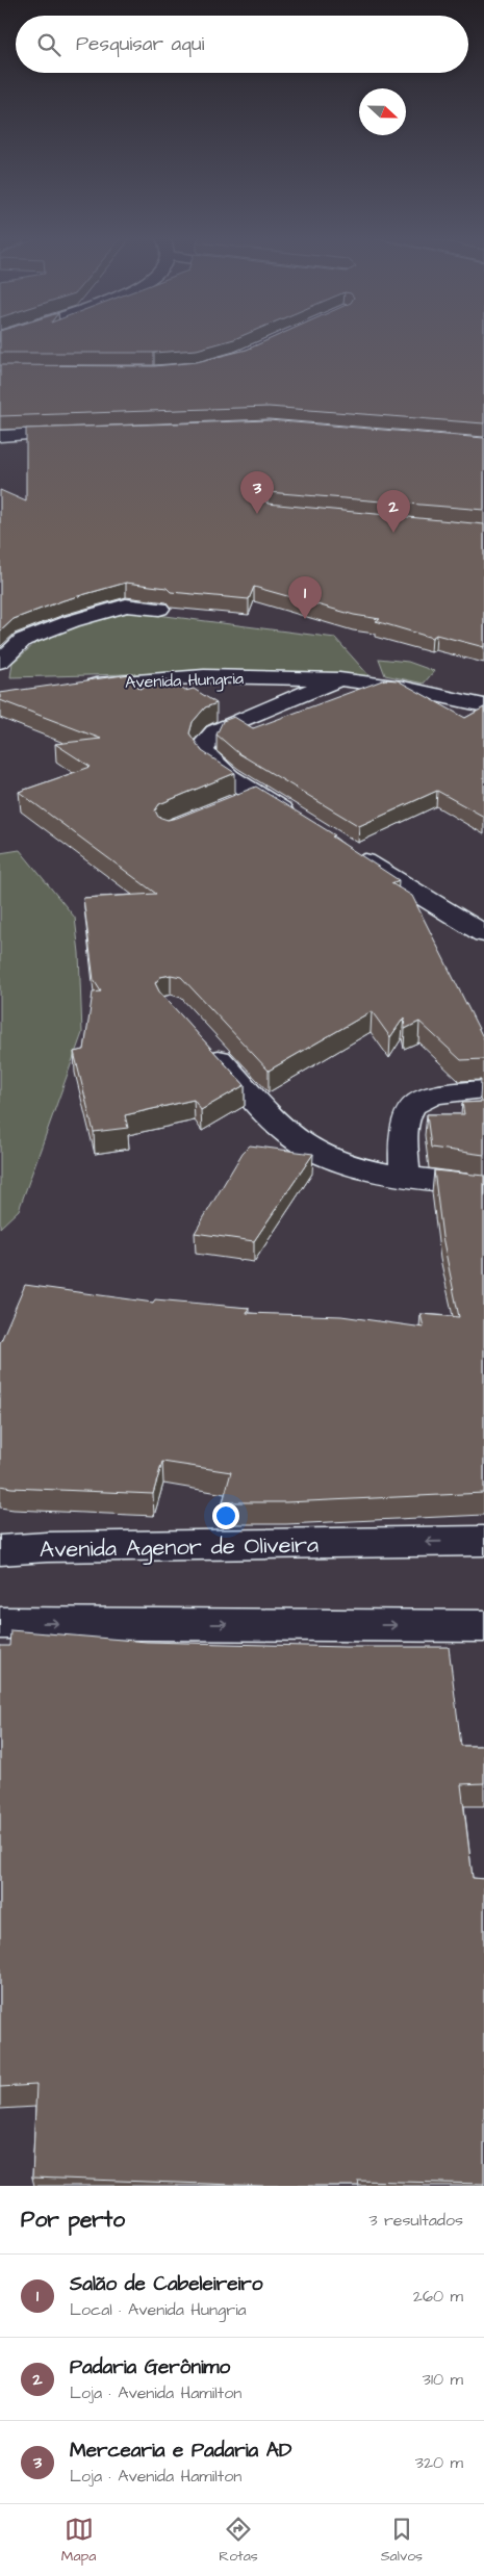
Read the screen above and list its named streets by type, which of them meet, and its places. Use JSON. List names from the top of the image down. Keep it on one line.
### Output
{"streets":{"street":["Avenida Hungria","Avenida Agenor de Oliveira"]},"north":"right","page":{"search":"Pesquisar aqui","pins":["3","2","1"],"heading":["Por perto","3 resultados"],"list":[{"mark":"1","name":"Salão de Cabeleireiro","note":"Local · Avenida Hungria","value":"260 m"},{"mark":"2","name":"Padaria Gerônimo","note":"Loja · Avenida Hamilton","value":"310 m"},{"mark":"3","name":"Mercearia e Padaria AD","note":"Loja · Avenida Hamilton","value":"320 m"}],"nav":["Mapa","Rotas","Salvos"]}}
